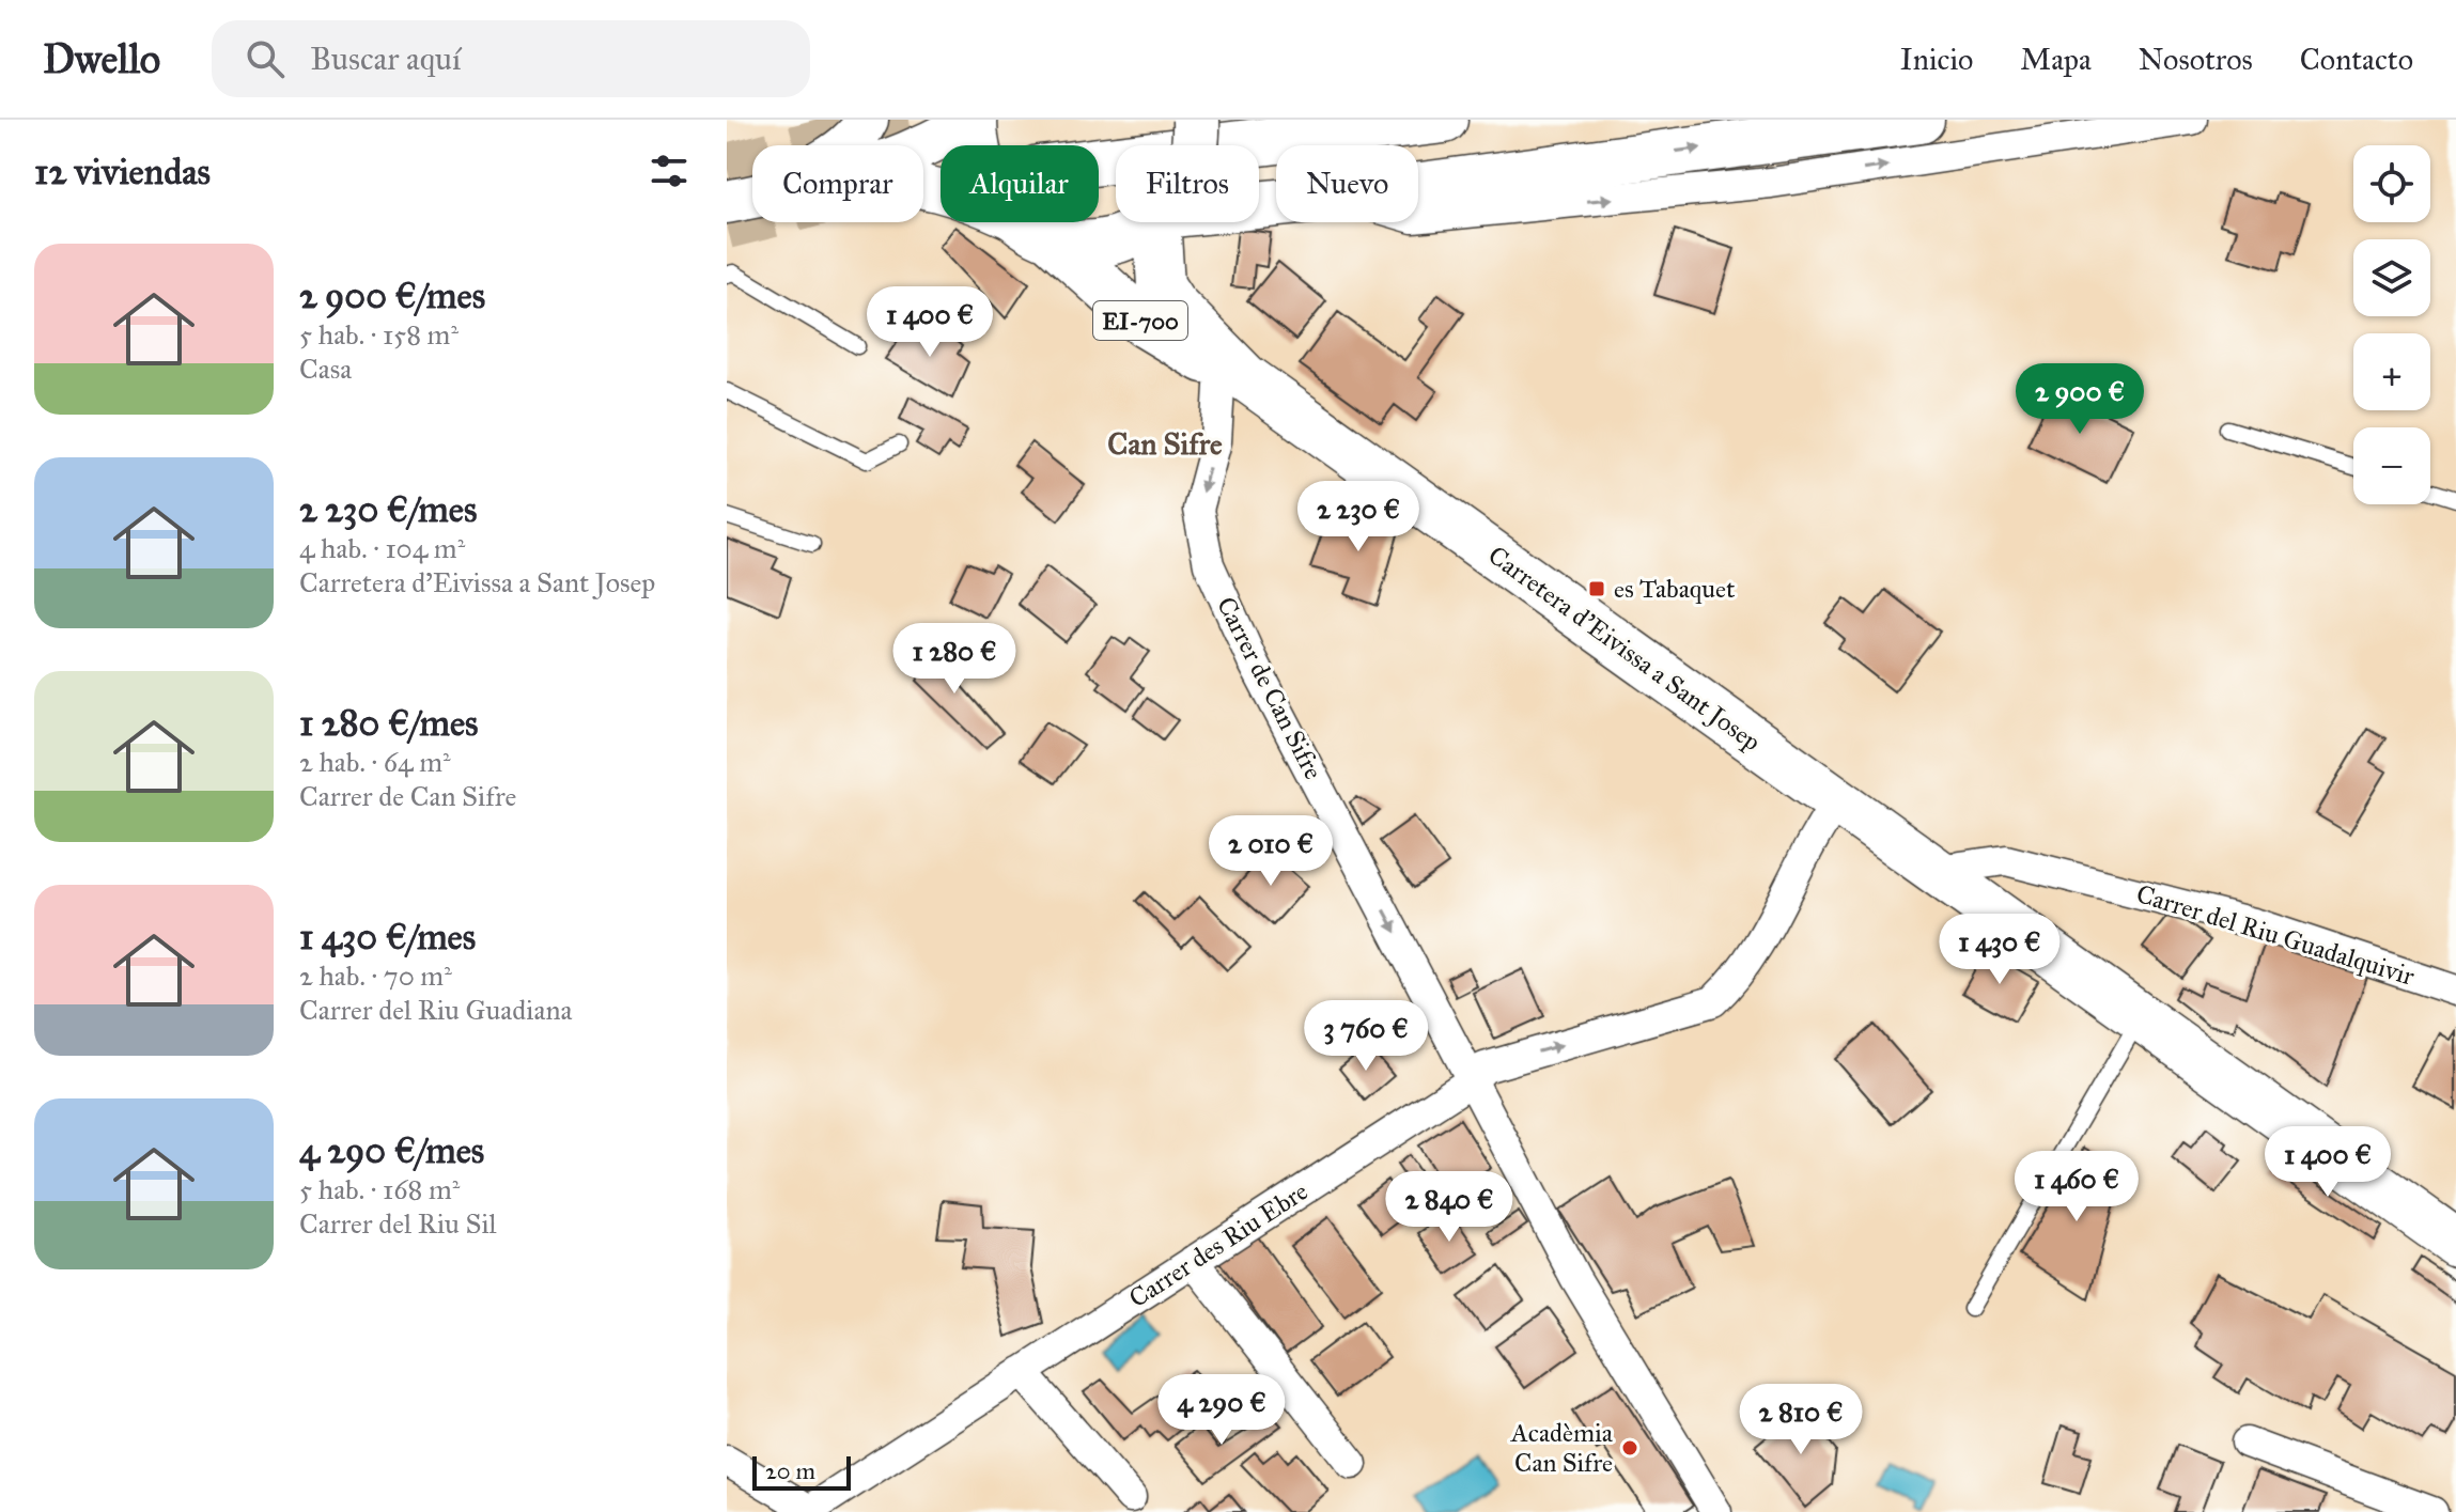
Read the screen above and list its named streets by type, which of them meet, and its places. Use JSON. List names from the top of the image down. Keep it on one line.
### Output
{"streets":{"main road":["EI-700","Carretera d'Eivissa a Sant Josep"],"street":["Carrer de Can Sifre","Carrer del Riu Guadalquivir","Carrer des Riu Ebre"]},"crossings":[["EI-700","Carretera d'Eivissa a Sant Josep"],["EI-700","Carrer del Riu Guadalquivir"],["EI-700","Carrer des Riu Ebre"],["Carretera d'Eivissa a Sant Josep","Carrer de Can Sifre"],["Carretera d'Eivissa a Sant Josep","Carrer des Riu Ebre"],["Carrer de Can Sifre","Carrer des Riu Ebre"]],"one_way":["Carrer de Can Sifre","Carrer des Riu Ebre"],"districts":["Can Sifre"],"places":{"transit":["es Tabaquet"],"other":["Acadèmia Can Sifre"]},"scale_bar":"20 m","page":{"header":"Dwello","search":"Buscar aquí","nav":["Inicio","Mapa","Nosotros","Contacto"],"heading":"12 viviendas","map_buttons":["+","−"],"chip":["Comprar","Alquilar","Filtros","Nuevo"],"list":[{"name":"2 900 €/mes","note":"5 hab. · 158 m² · Casa"},{"name":"2 230 €/mes","note":"4 hab. · 104 m² · Carretera d'Eivissa a Sant Josep"},{"name":"1 280 €/mes","note":"2 hab. · 64 m² · Carrer de Can Sifre"},{"name":"1 430 €/mes","note":"2 hab. · 70 m² · Carrer del Riu Guadiana"},{"name":"4 290 €/mes","note":"5 hab. · 168 m² · Carrer del Riu Sil"}],"price":["1 400 €","2 900 €","2 230 €","1 280 €","2 010 €","1 430 €","3 760 €","1 400 €","1 460 €","2 840 €","4 290 €","2 810 €"],"scale":"20 m"}}
